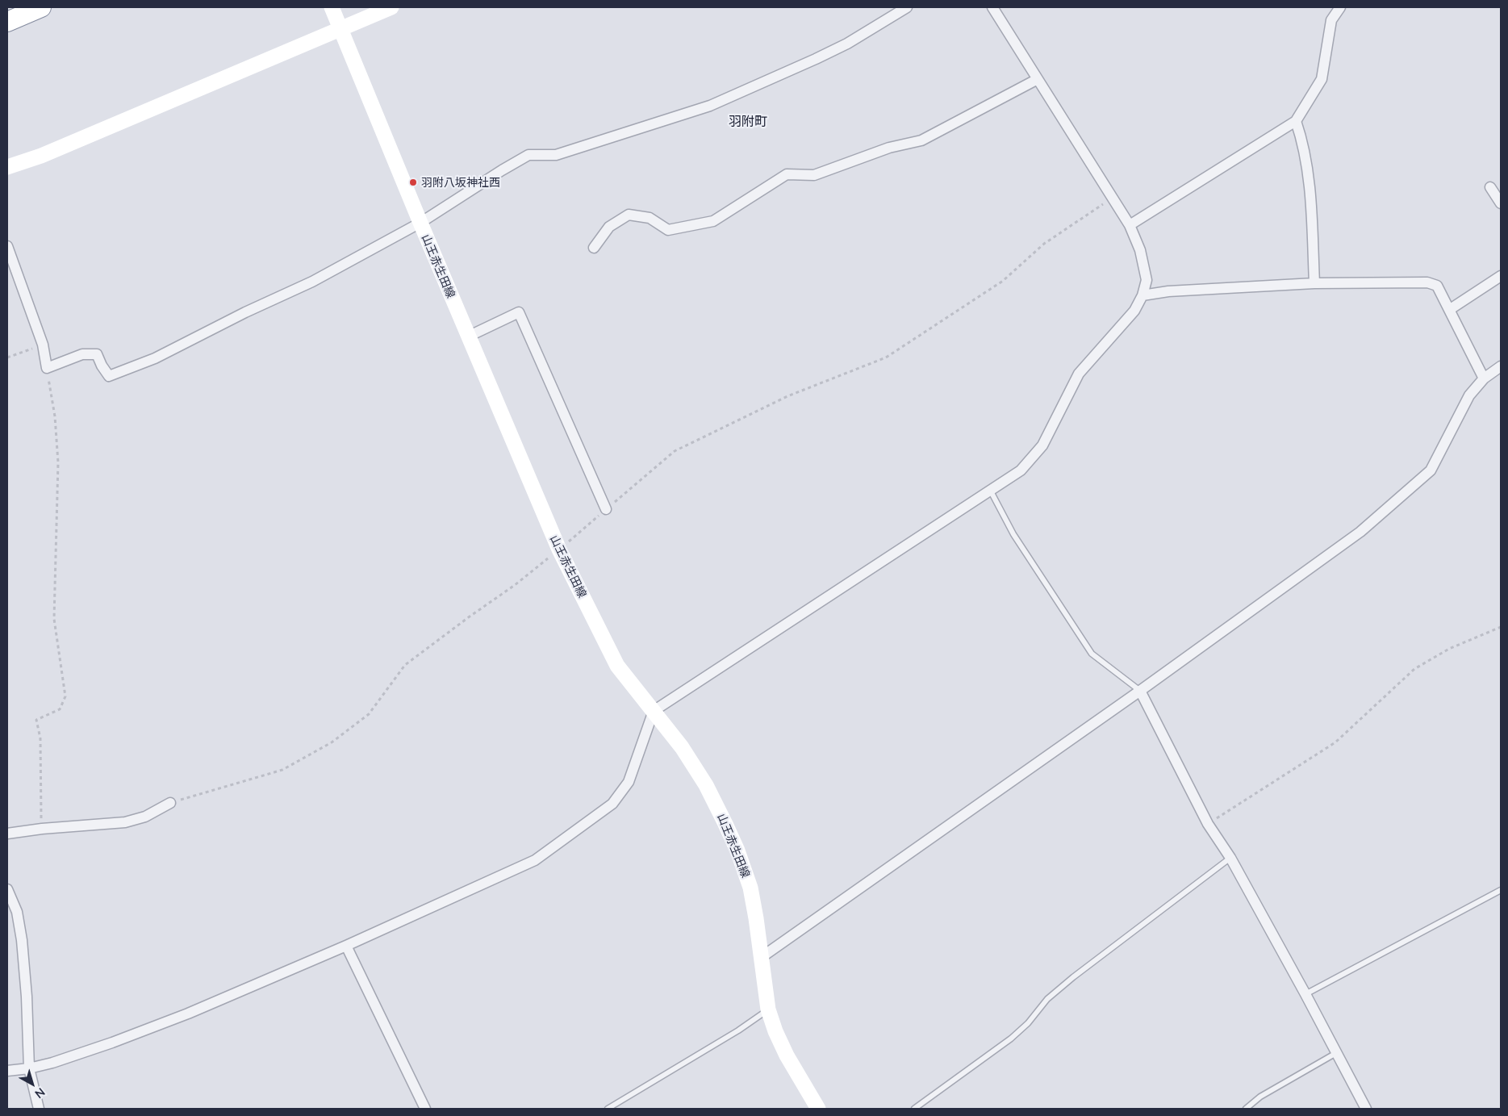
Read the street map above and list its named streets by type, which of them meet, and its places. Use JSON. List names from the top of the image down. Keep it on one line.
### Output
{"streets":{"main road":["山王赤生田線"]},"districts":["羽附町"],"places":["羽附八坂神社西"],"north":"bottom right"}
